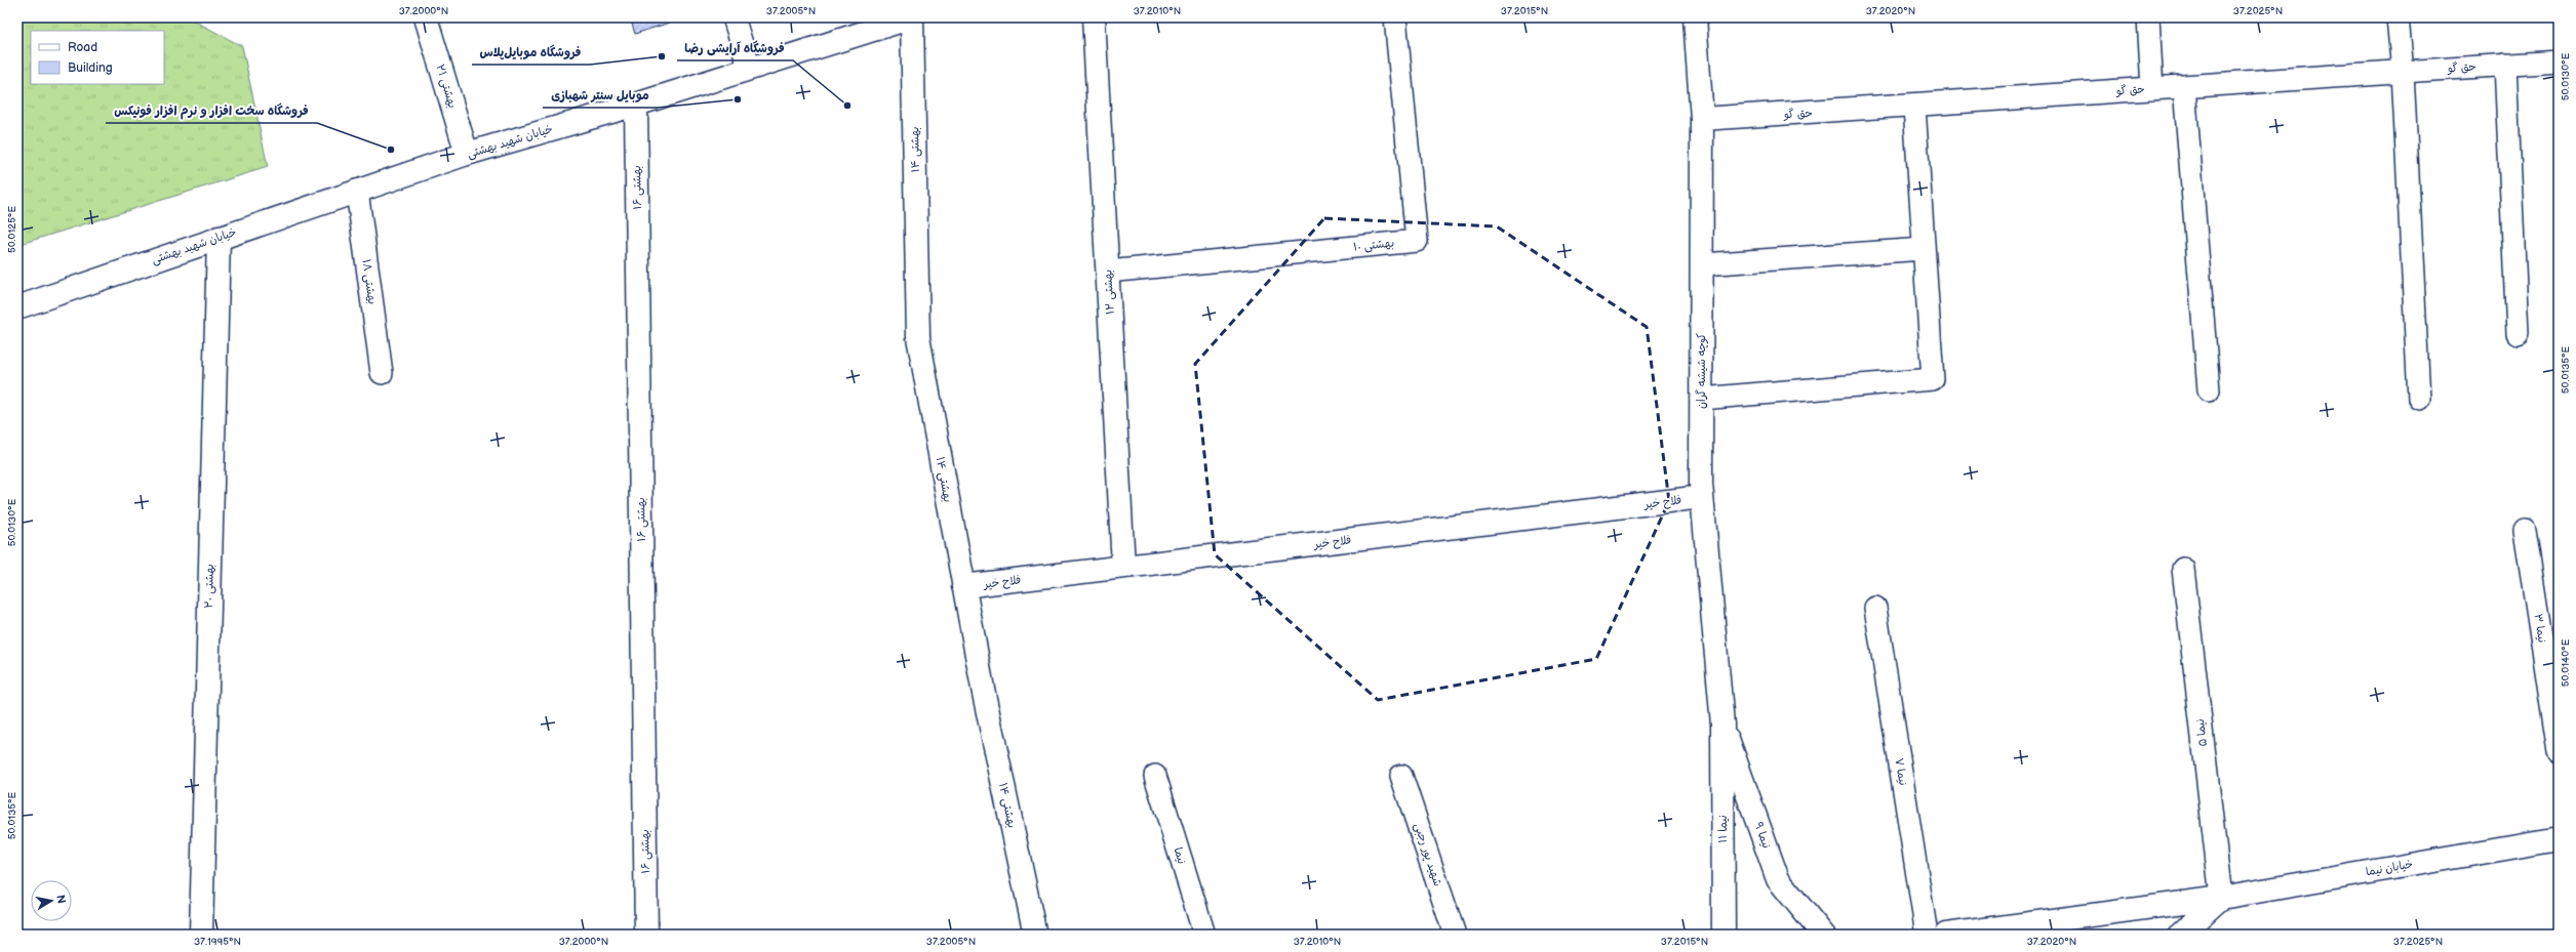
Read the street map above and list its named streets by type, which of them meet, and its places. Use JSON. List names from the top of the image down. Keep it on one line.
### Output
{"streets":{"street":["حق گو","بهشتی ۲۱","خیابان شهید بهشتی","بهشتی ۱۴","بهشتی ۱۶","بهشتی ۱۲","کوچه شیشه گران","فلاح خیر","بهشتی ۲۰","نیما ۱۱","نیما ۹","خیابان نیما"],"lane":["بهشتی ۱۰","بهشتی ۱۸","نیما ۳","نیما ۵","نیما ۷","شهید پور رجبی","نیما"]},"crossings":[["حق گو","کوچه شیشه گران"],["بهشتی ۲۱","خیابان شهید بهشتی"],["خیابان شهید بهشتی","بهشتی ۱۴"],["خیابان شهید بهشتی","بهشتی ۱۶"],["خیابان شهید بهشتی","بهشتی ۱۸"],["خیابان شهید بهشتی","بهشتی ۲۰"],["بهشتی ۱۴","فلاح خیر"],["بهشتی ۱۰","بهشتی ۱۲"],["بهشتی ۱۲","فلاح خیر"],["کوچه شیشه گران","فلاح خیر"],["کوچه شیشه گران","نیما ۱۱"],["کوچه شیشه گران","نیما ۹"],["نیما ۵","خیابان نیما"],["نیما ۱۱","نیما ۹"]],"places":["فروشگاه موبایل‌پلاس","موبایل سنتر شهبازی","فروشگاه آرایشی رضا","فروشگاه سخت افزار و نرم افزار فونیکس"],"legend":["Road","Building"],"north":"right","coordinates":["37.2000°N","37.2005°N","37.2010°N","37.2015°N","37.2020°N","37.2025°N","50.0130°E","50.0125°E","50.0135°E","50.0140°E","37.1995°N"]}
